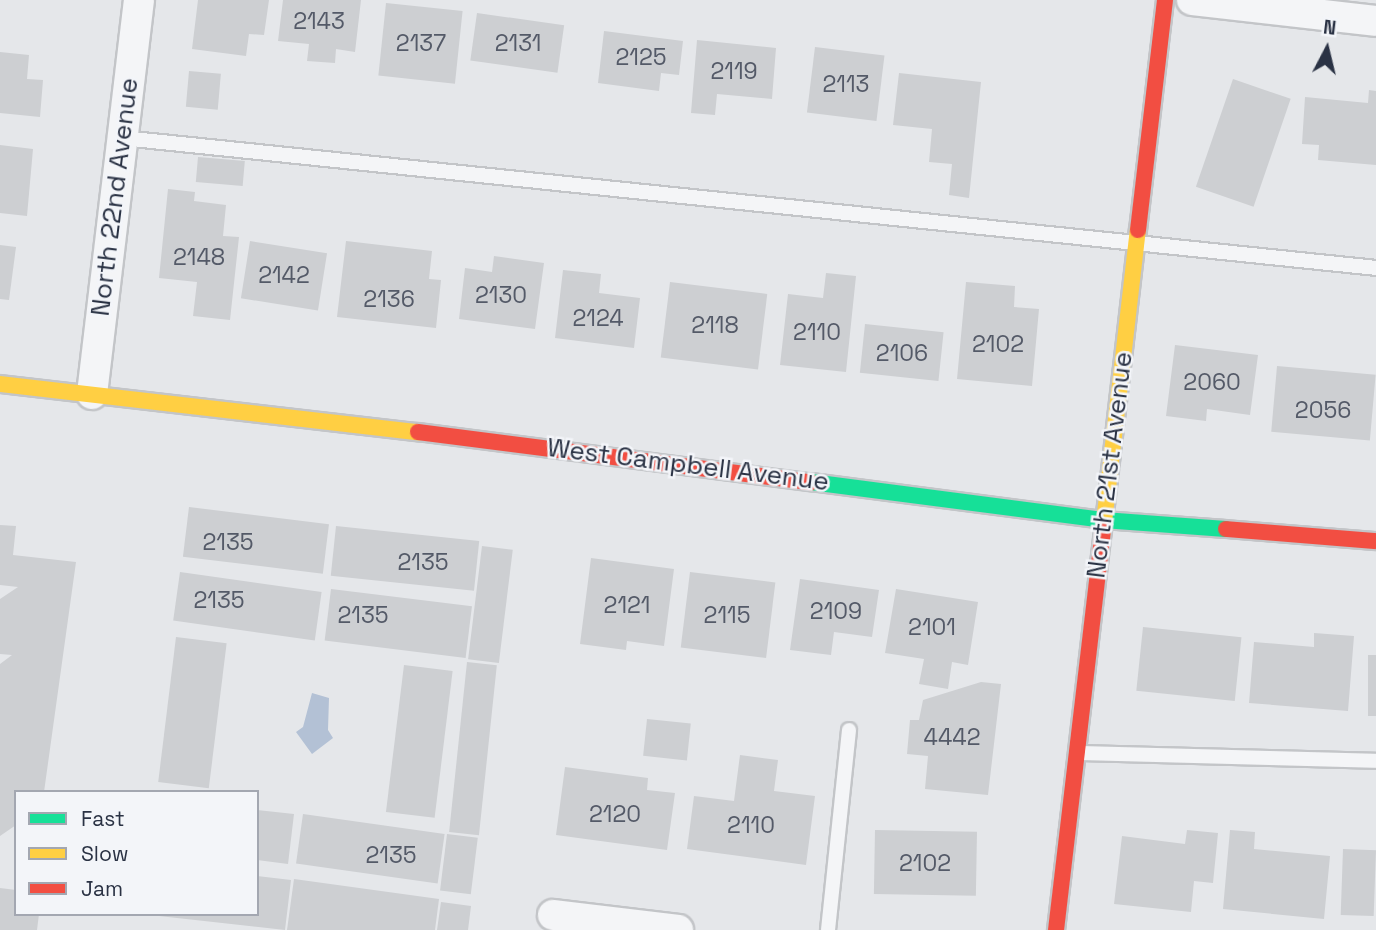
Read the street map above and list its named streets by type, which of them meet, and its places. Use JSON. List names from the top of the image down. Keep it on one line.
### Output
{"streets":{"street":["North 22nd Avenue","West Campbell Avenue","North 21st Avenue"]},"crossings":[["North 22nd Avenue","West Campbell Avenue"],["West Campbell Avenue","North 21st Avenue"]],"house_numbers":["2143","2137","2131","2125","2119","2113","2148","2142","2130","2136","2124","2118","2110","2102","2106","2060","2056","2135","2135","2135","2121","2109","2135","2115","2101","4442","2120","2110","2135","2102"],"legend":["Fast","Slow","Jam"],"north":"top"}
